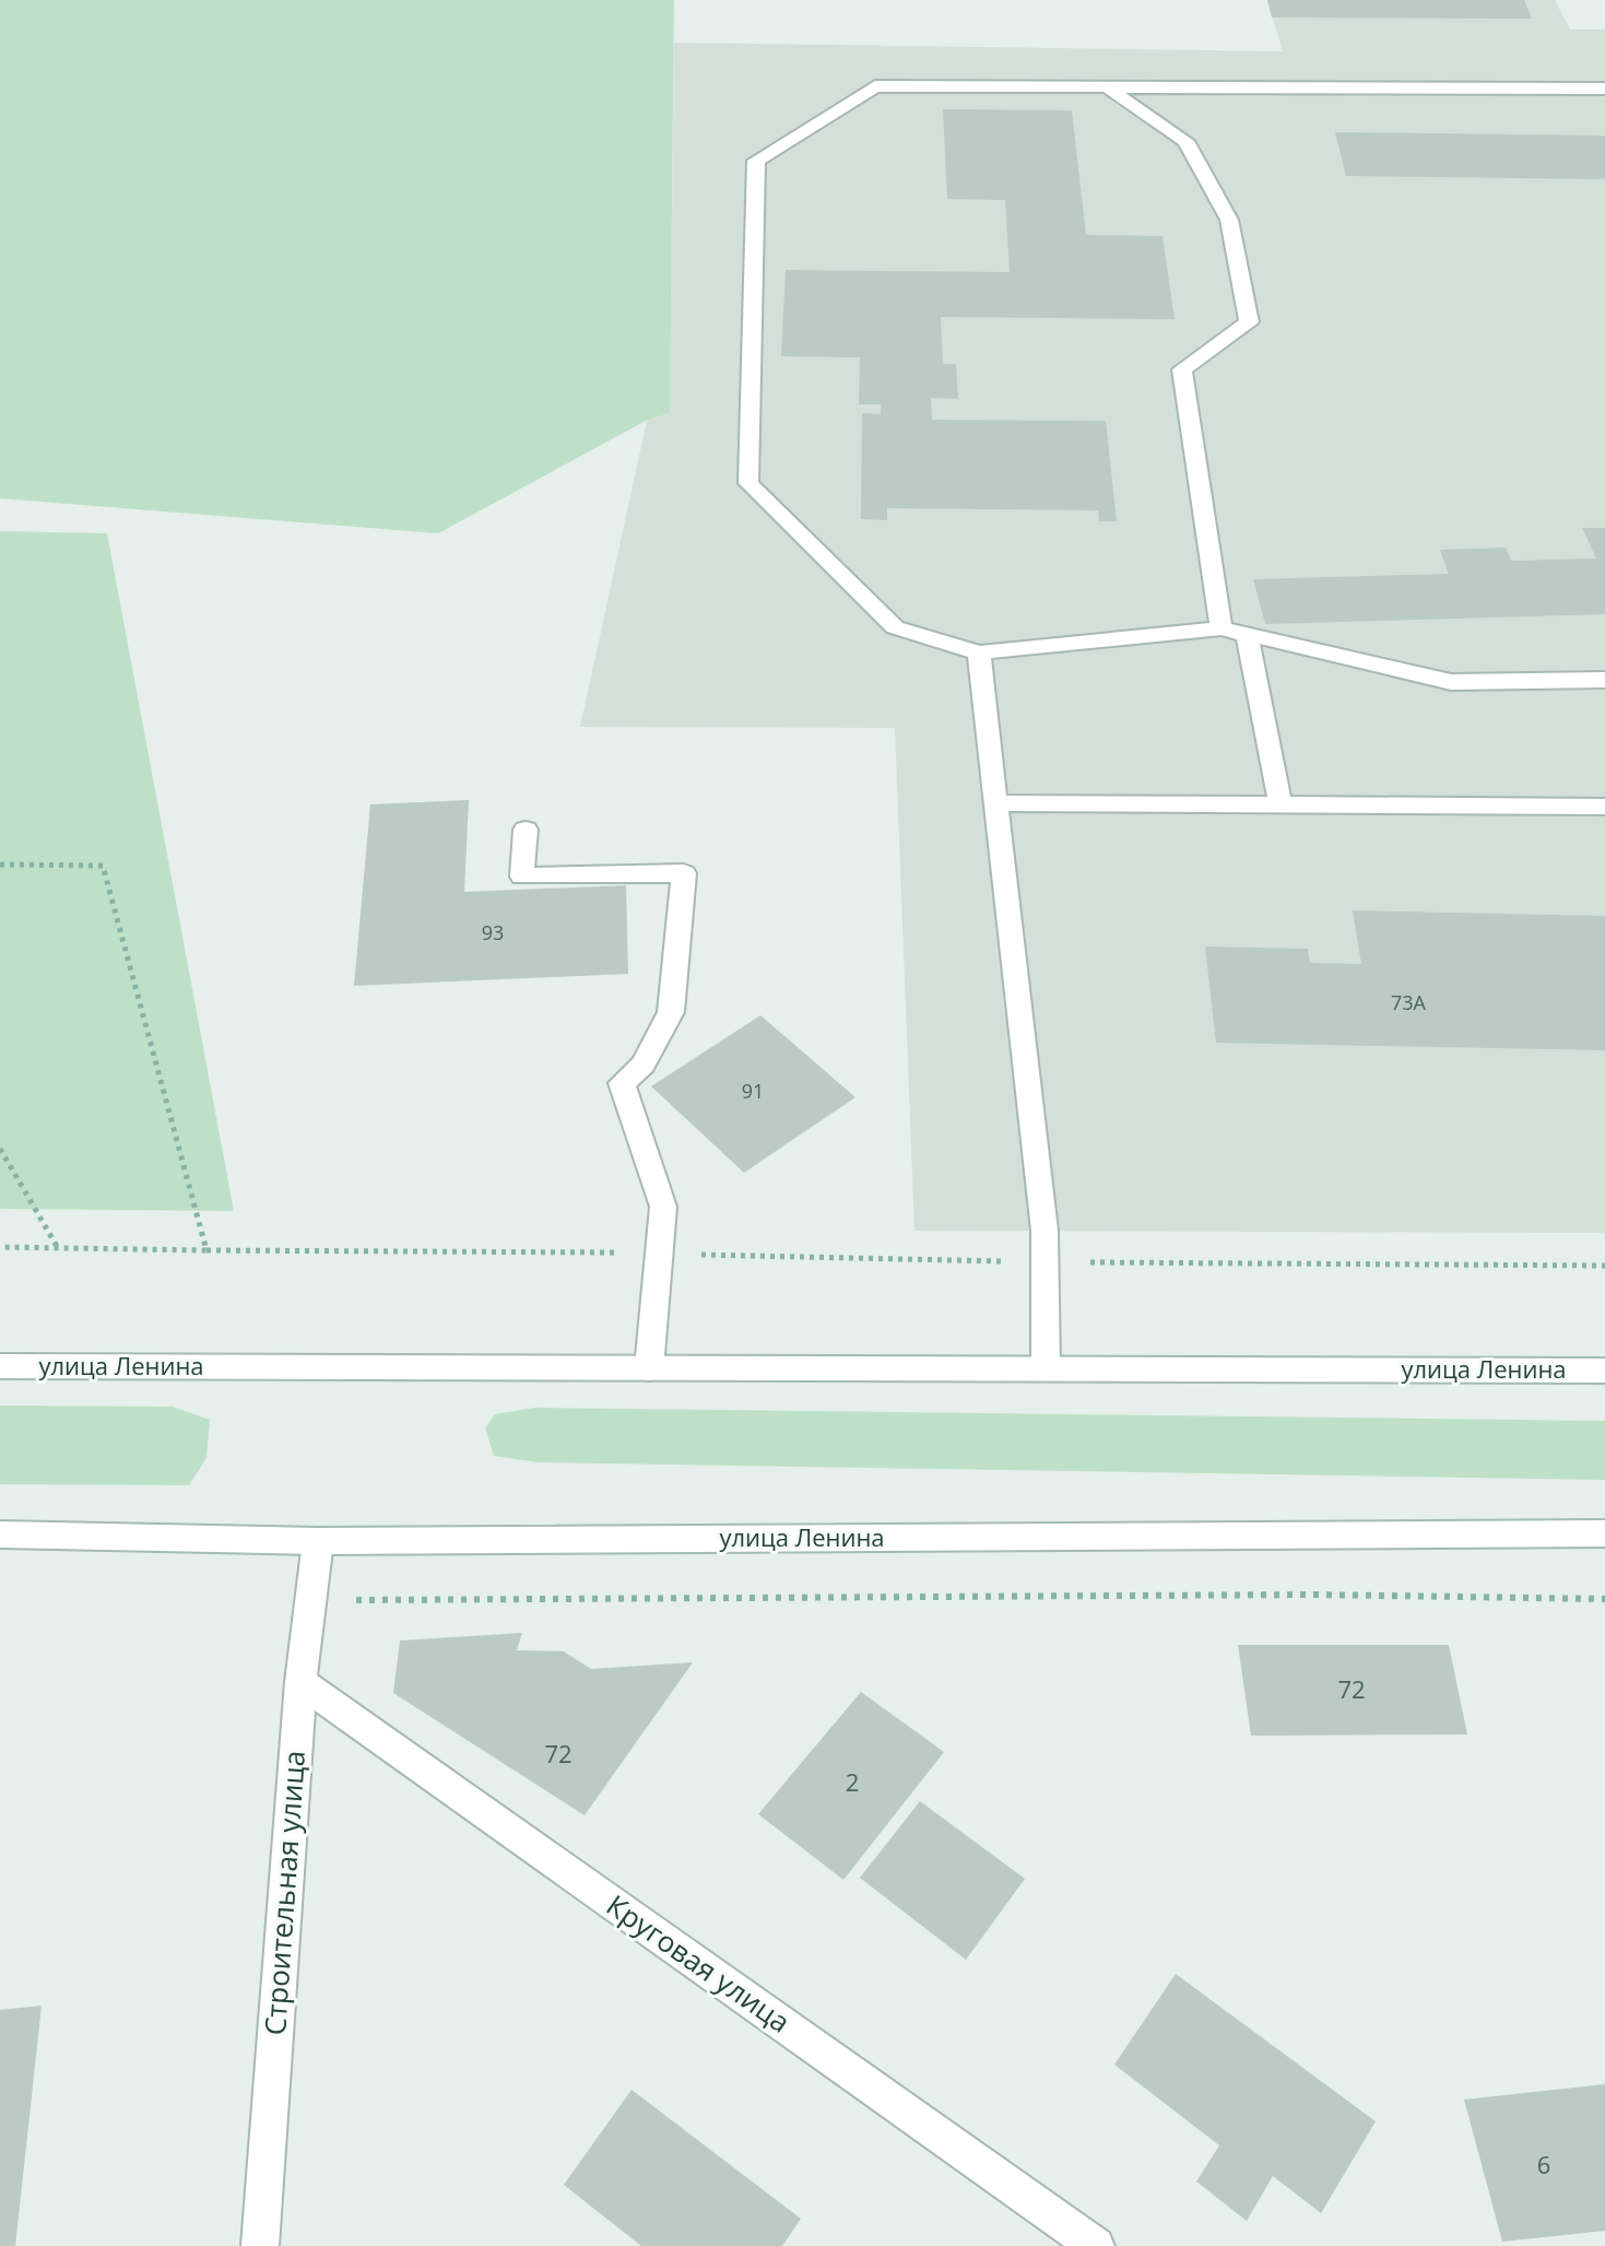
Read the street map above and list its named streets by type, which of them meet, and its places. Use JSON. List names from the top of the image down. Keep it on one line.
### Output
{"streets":{"main road":["улица Ленина","Строительная улица","Круговая улица"]},"crossings":[["улица Ленина","Строительная улица"],["Строительная улица","Круговая улица"]],"house_numbers":["93","73А","91","72","72","2","6"]}
